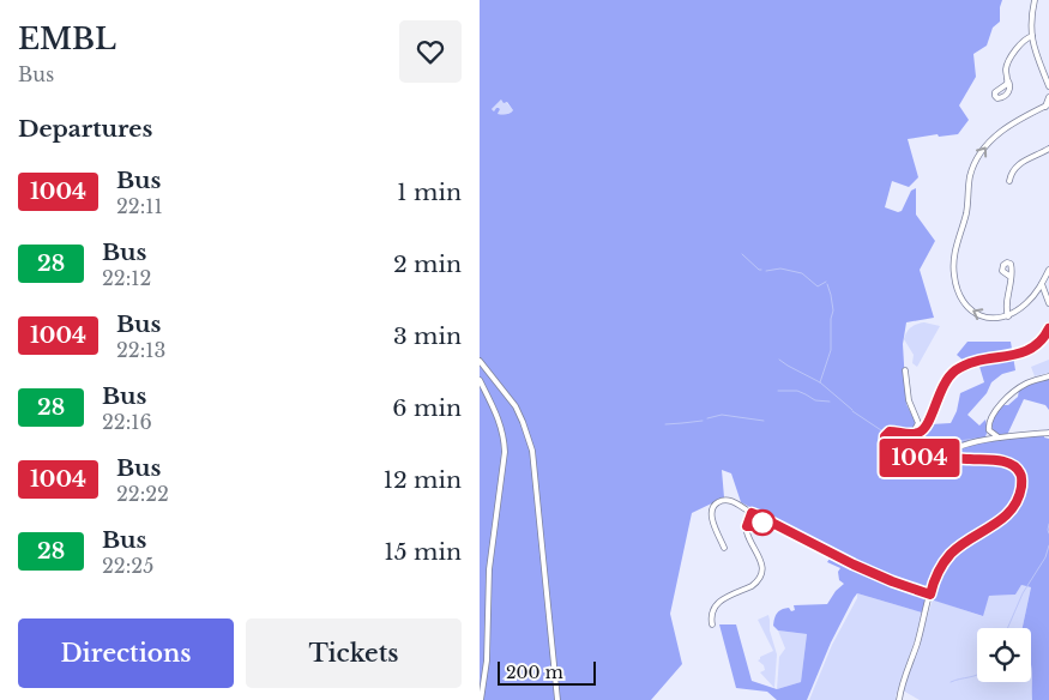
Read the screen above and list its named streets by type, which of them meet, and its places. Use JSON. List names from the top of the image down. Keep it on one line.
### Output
{"lines":["bus line 1004"],"scale_bar":"200 m","page":{"heading":[["EMBL","Bus"],"Departures"],"on_map":"1004","list":[{"mark":"1004","name":"Bus","note":"22:11","value":"1 min"},{"mark":"28","name":"Bus","note":"22:12","value":"2 min"},{"mark":"1004","name":"Bus","note":"22:13","value":"3 min"},{"mark":"28","name":"Bus","note":"22:16","value":"6 min"},{"mark":"1004","name":"Bus","note":"22:22","value":"12 min"},{"mark":"28","name":"Bus","note":"22:25","value":"15 min"}],"buttons":["Directions","Tickets"],"scale":"200 m"}}
